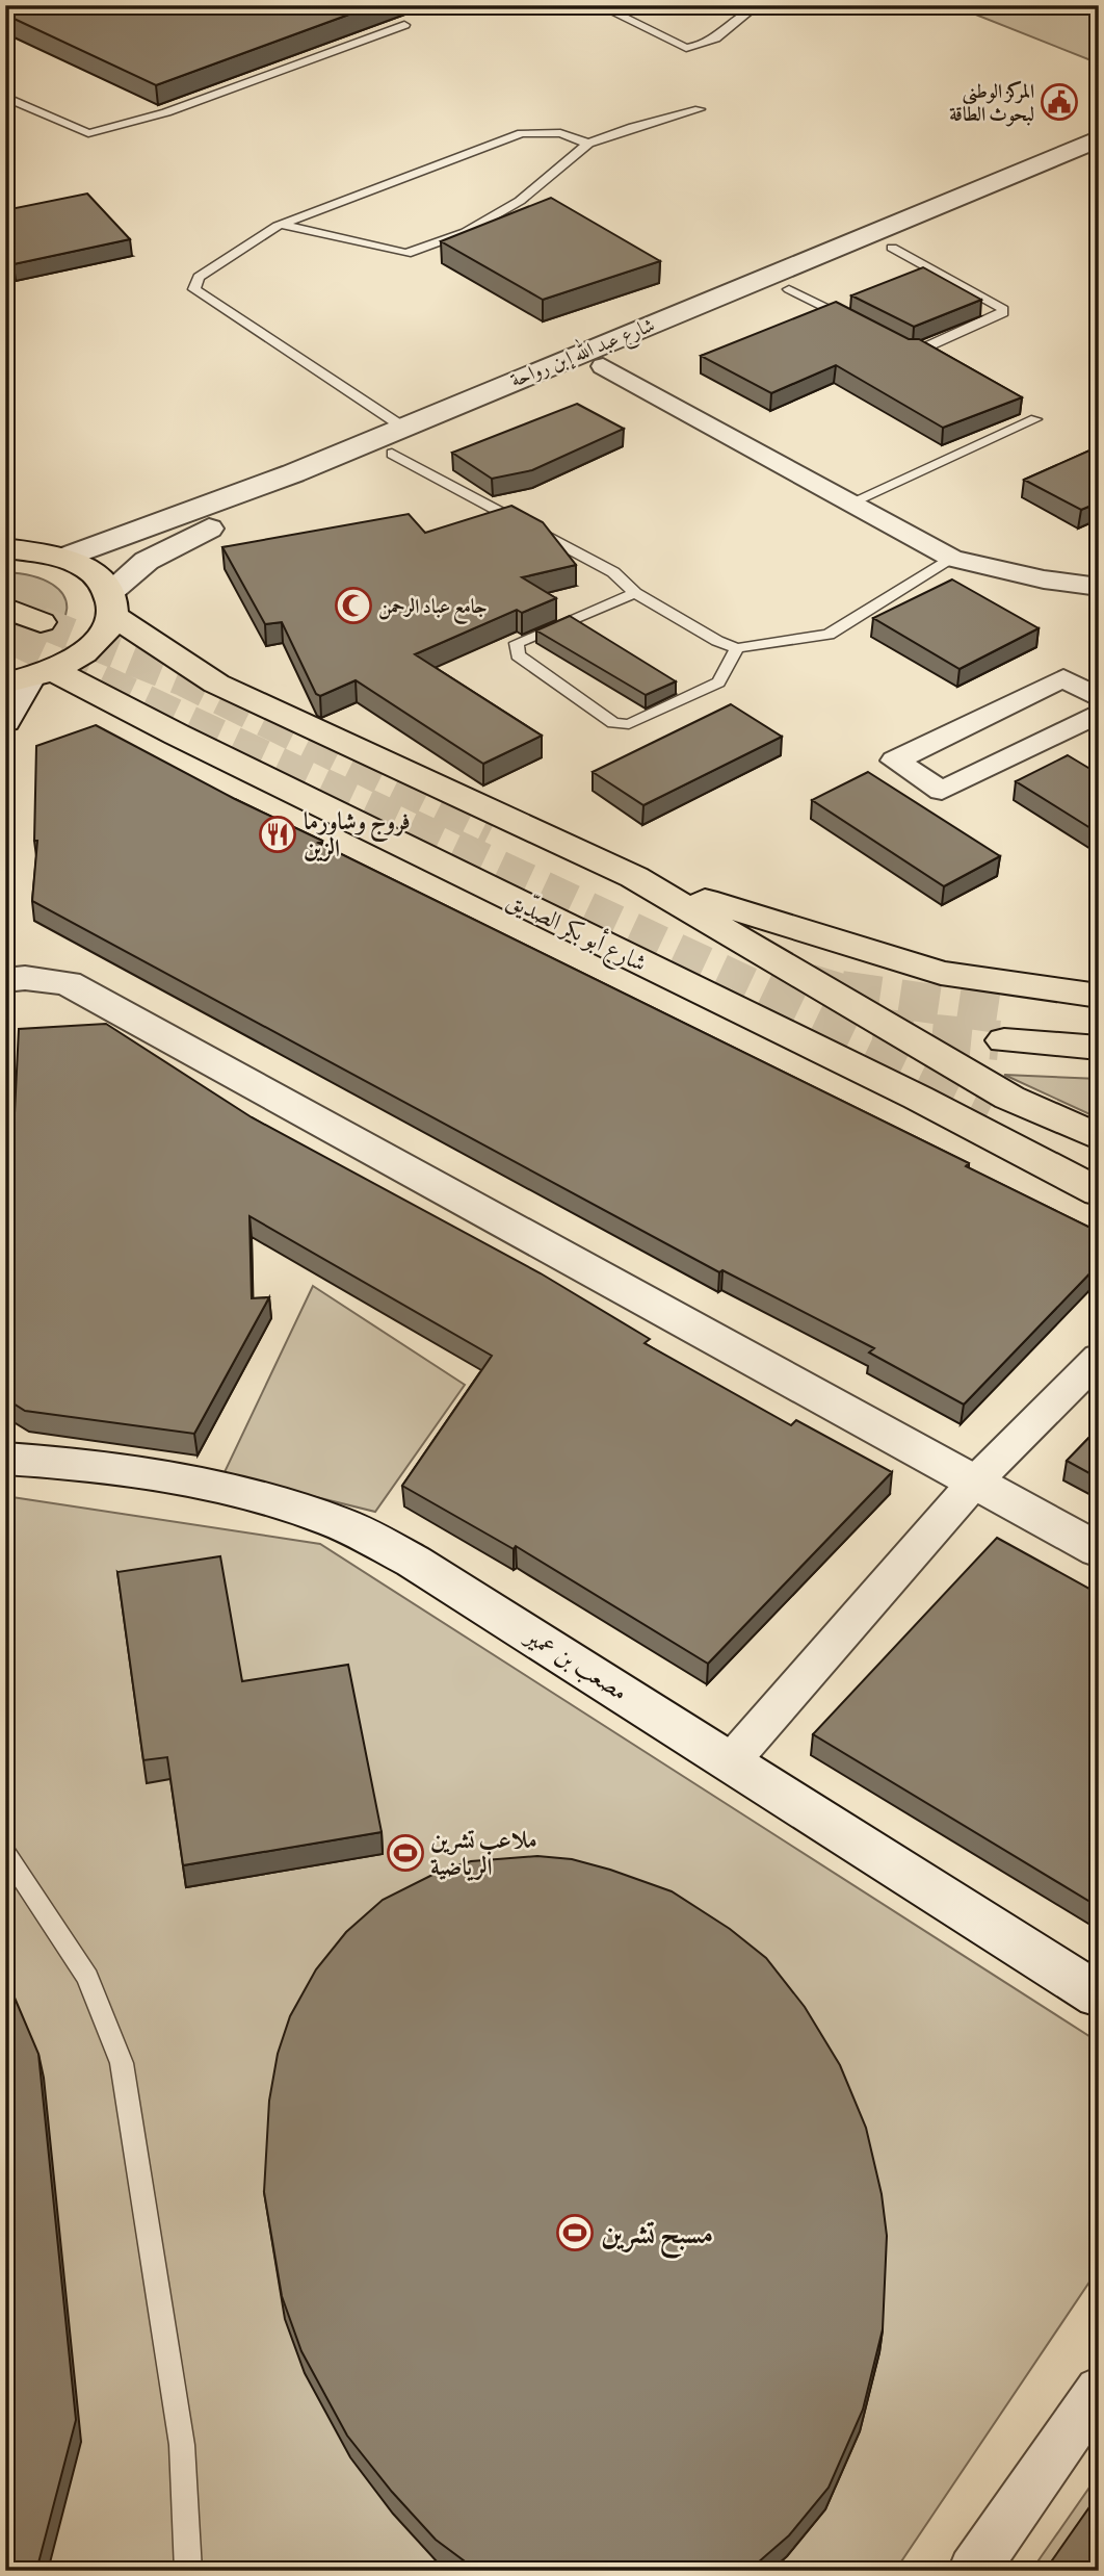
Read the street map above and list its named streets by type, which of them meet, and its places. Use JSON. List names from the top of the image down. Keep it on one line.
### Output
{"streets":{"main road":["شارع أبو بكر الصدّيق"],"street":["شارع عبد الله إبن رواحة","مصعب بن عمير"]},"places":{"public building":["المركز الوطني لبحوث الطاقة"],"mosque":["جامع عباد الرحمن"],"restaurant":["فروج وشاورما الزين"],"sports":["ملاعب تشرين الرياضية","مسبح تشرين"]}}
